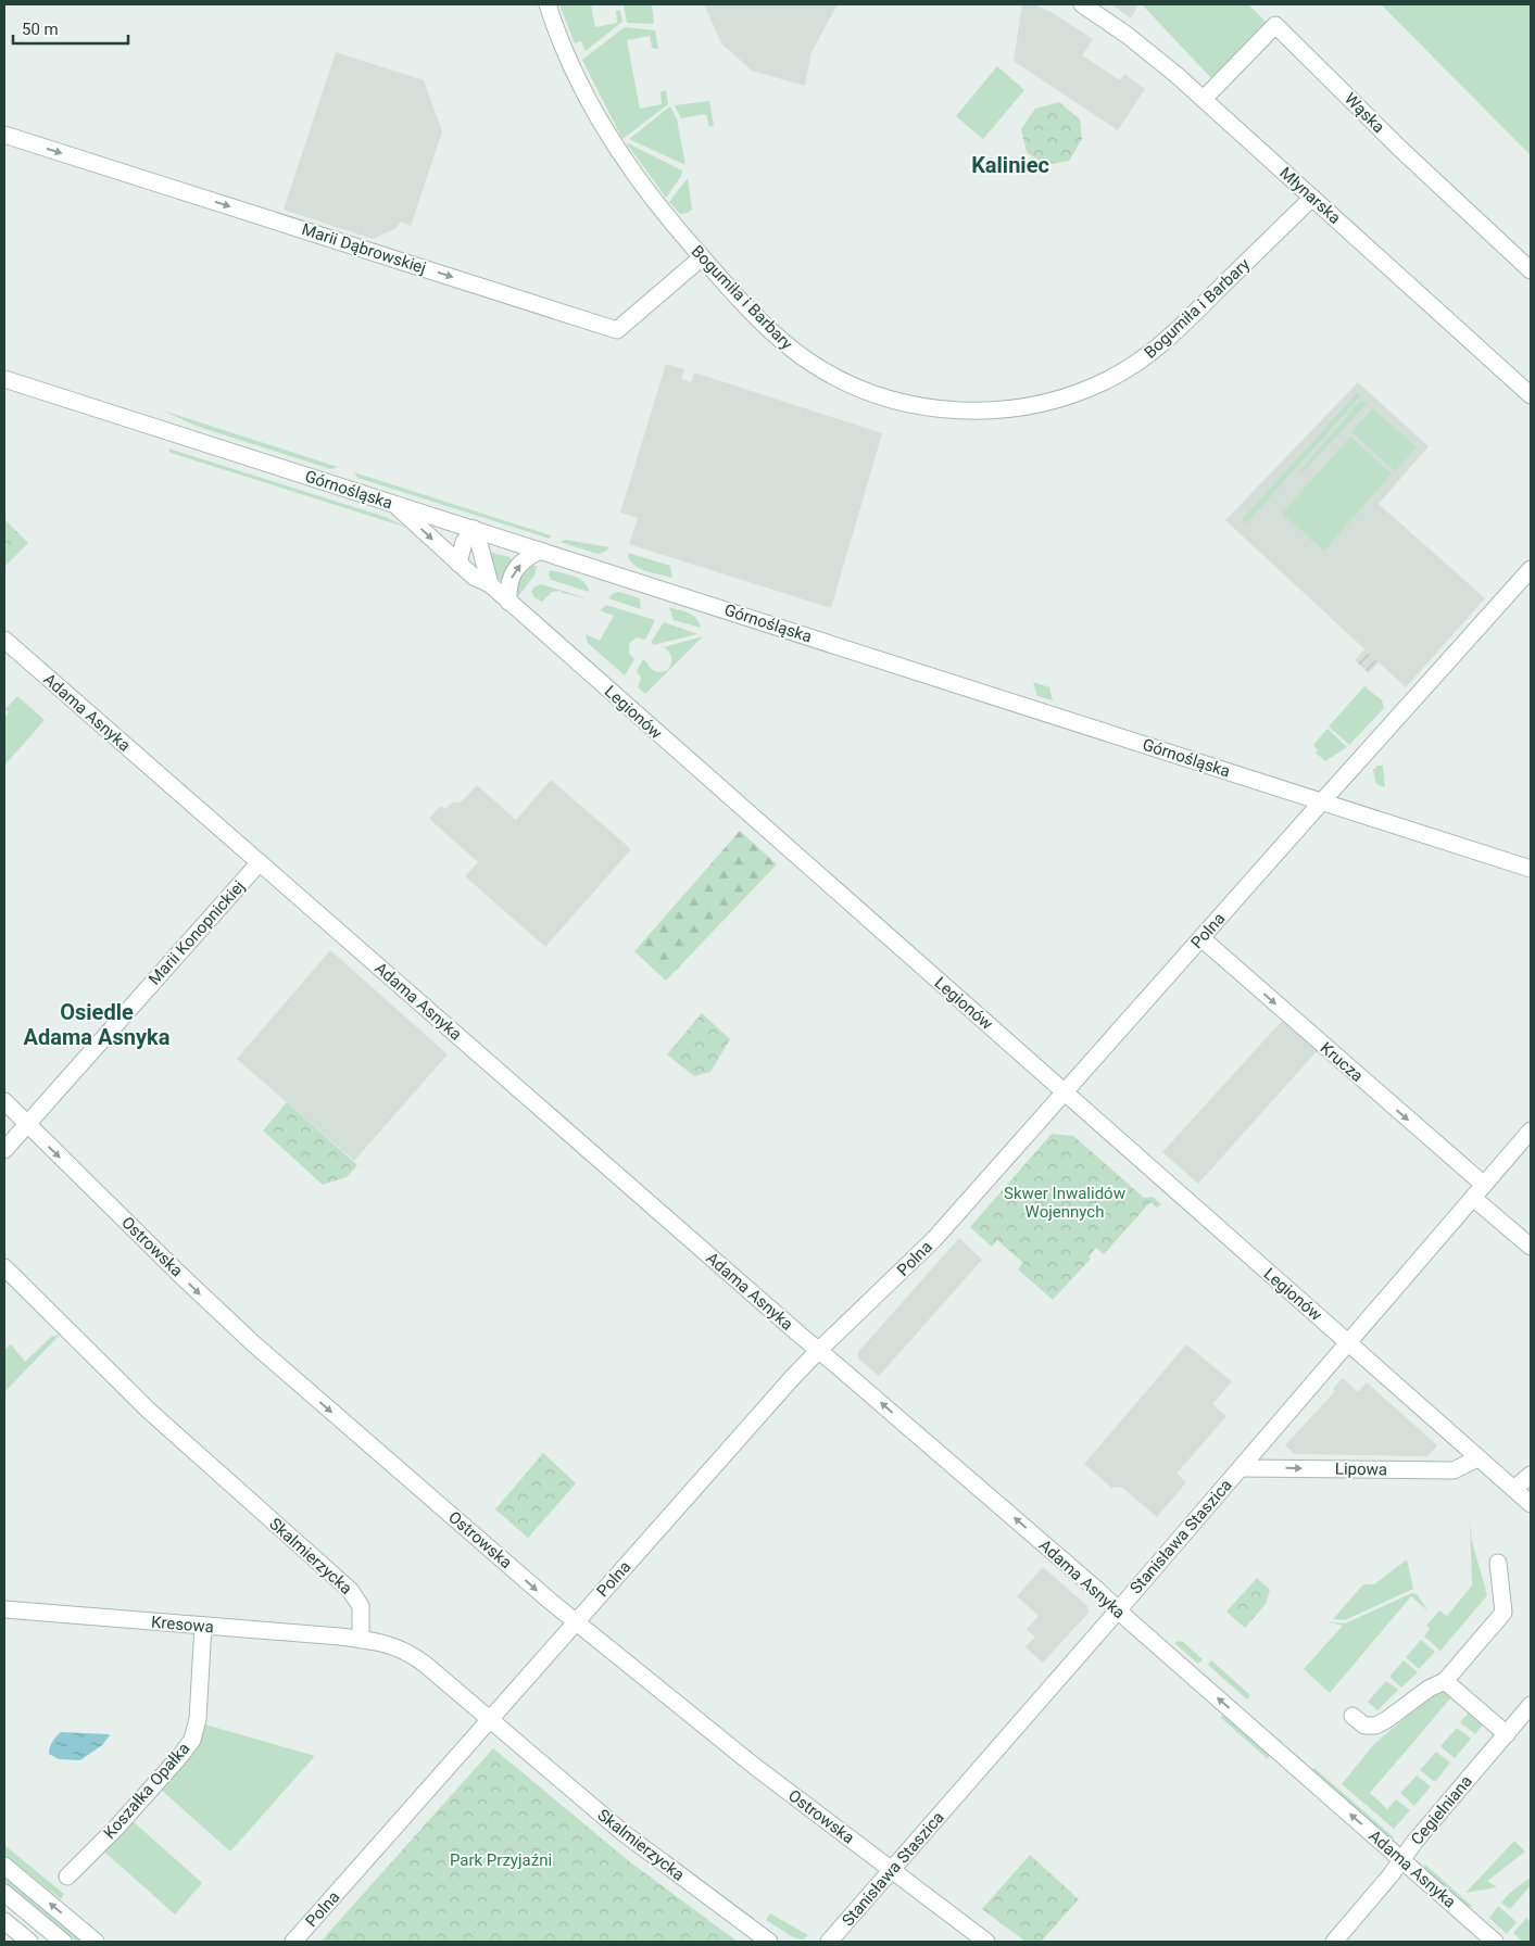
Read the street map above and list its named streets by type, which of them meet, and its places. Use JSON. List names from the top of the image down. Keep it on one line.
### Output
{"streets":{"street":["Wąska","Młynarska","Marii Dąbrowskiej","Bogumiła i Barbary","Górnośląska","Adama Asnyka","Legionów","Polna","Marii Konopnickiej","Krucza","Ostrowska","Lipowa","Stanisława Staszica","Skalmierzycka","Kresowa","Koszałka Opałka","Cegielniana"]},"crossings":[["Wąska","Młynarska"],["Młynarska","Bogumiła i Barbary"],["Marii Dąbrowskiej","Bogumiła i Barbary"],["Górnośląska","Legionów"],["Górnośląska","Polna"],["Adama Asnyka","Polna"],["Adama Asnyka","Marii Konopnickiej"],["Adama Asnyka","Stanisława Staszica"],["Adama Asnyka","Cegielniana"],["Legionów","Polna"],["Legionów","Lipowa"],["Legionów","Stanisława Staszica"],["Polna","Krucza"],["Polna","Ostrowska"],["Polna","Skalmierzycka"],["Marii Konopnickiej","Ostrowska"],["Krucza","Stanisława Staszica"],["Ostrowska","Stanisława Staszica"],["Lipowa","Stanisława Staszica"],["Skalmierzycka","Kresowa"],["Kresowa","Koszałka Opałka"]],"one_way":["Marii Dąbrowskiej","Adama Asnyka","Krucza","Ostrowska","Lipowa"],"districts":["Kaliniec","Osiedle Adama Asnyka"],"parks":["Skwer Inwalidów Wojennych","Park Przyjaźni"],"scale_bar":"50 m"}
